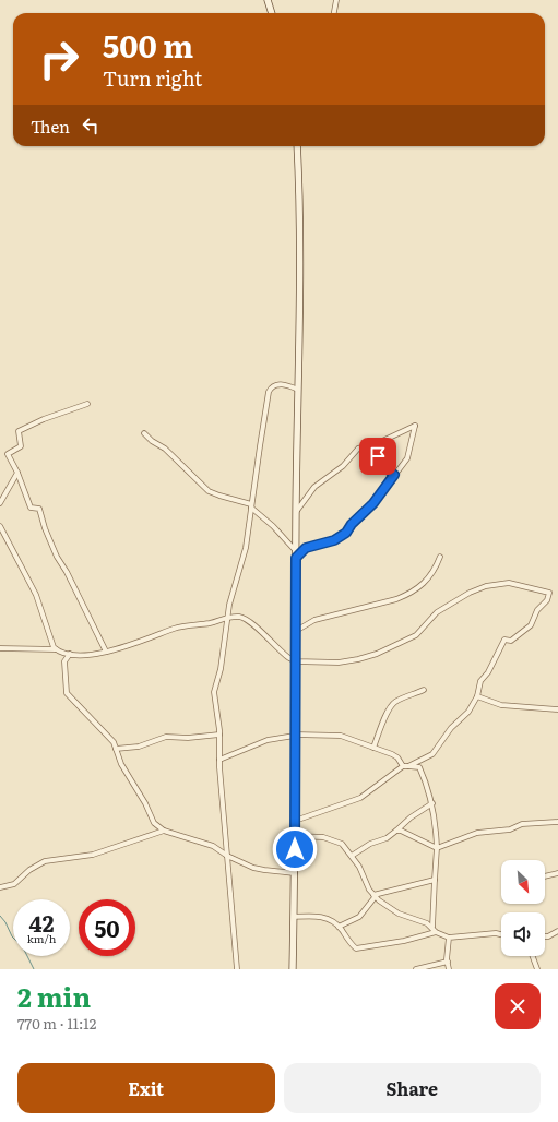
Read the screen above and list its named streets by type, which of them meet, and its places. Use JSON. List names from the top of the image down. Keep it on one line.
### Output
{"north":"bottom right","page":{"turn":["500 m","Turn right"],"then":"Then","speed":"42 km/h","limit":"50","heading":["2 min","770 m · 11:12"],"buttons":["Exit","Share"]}}
